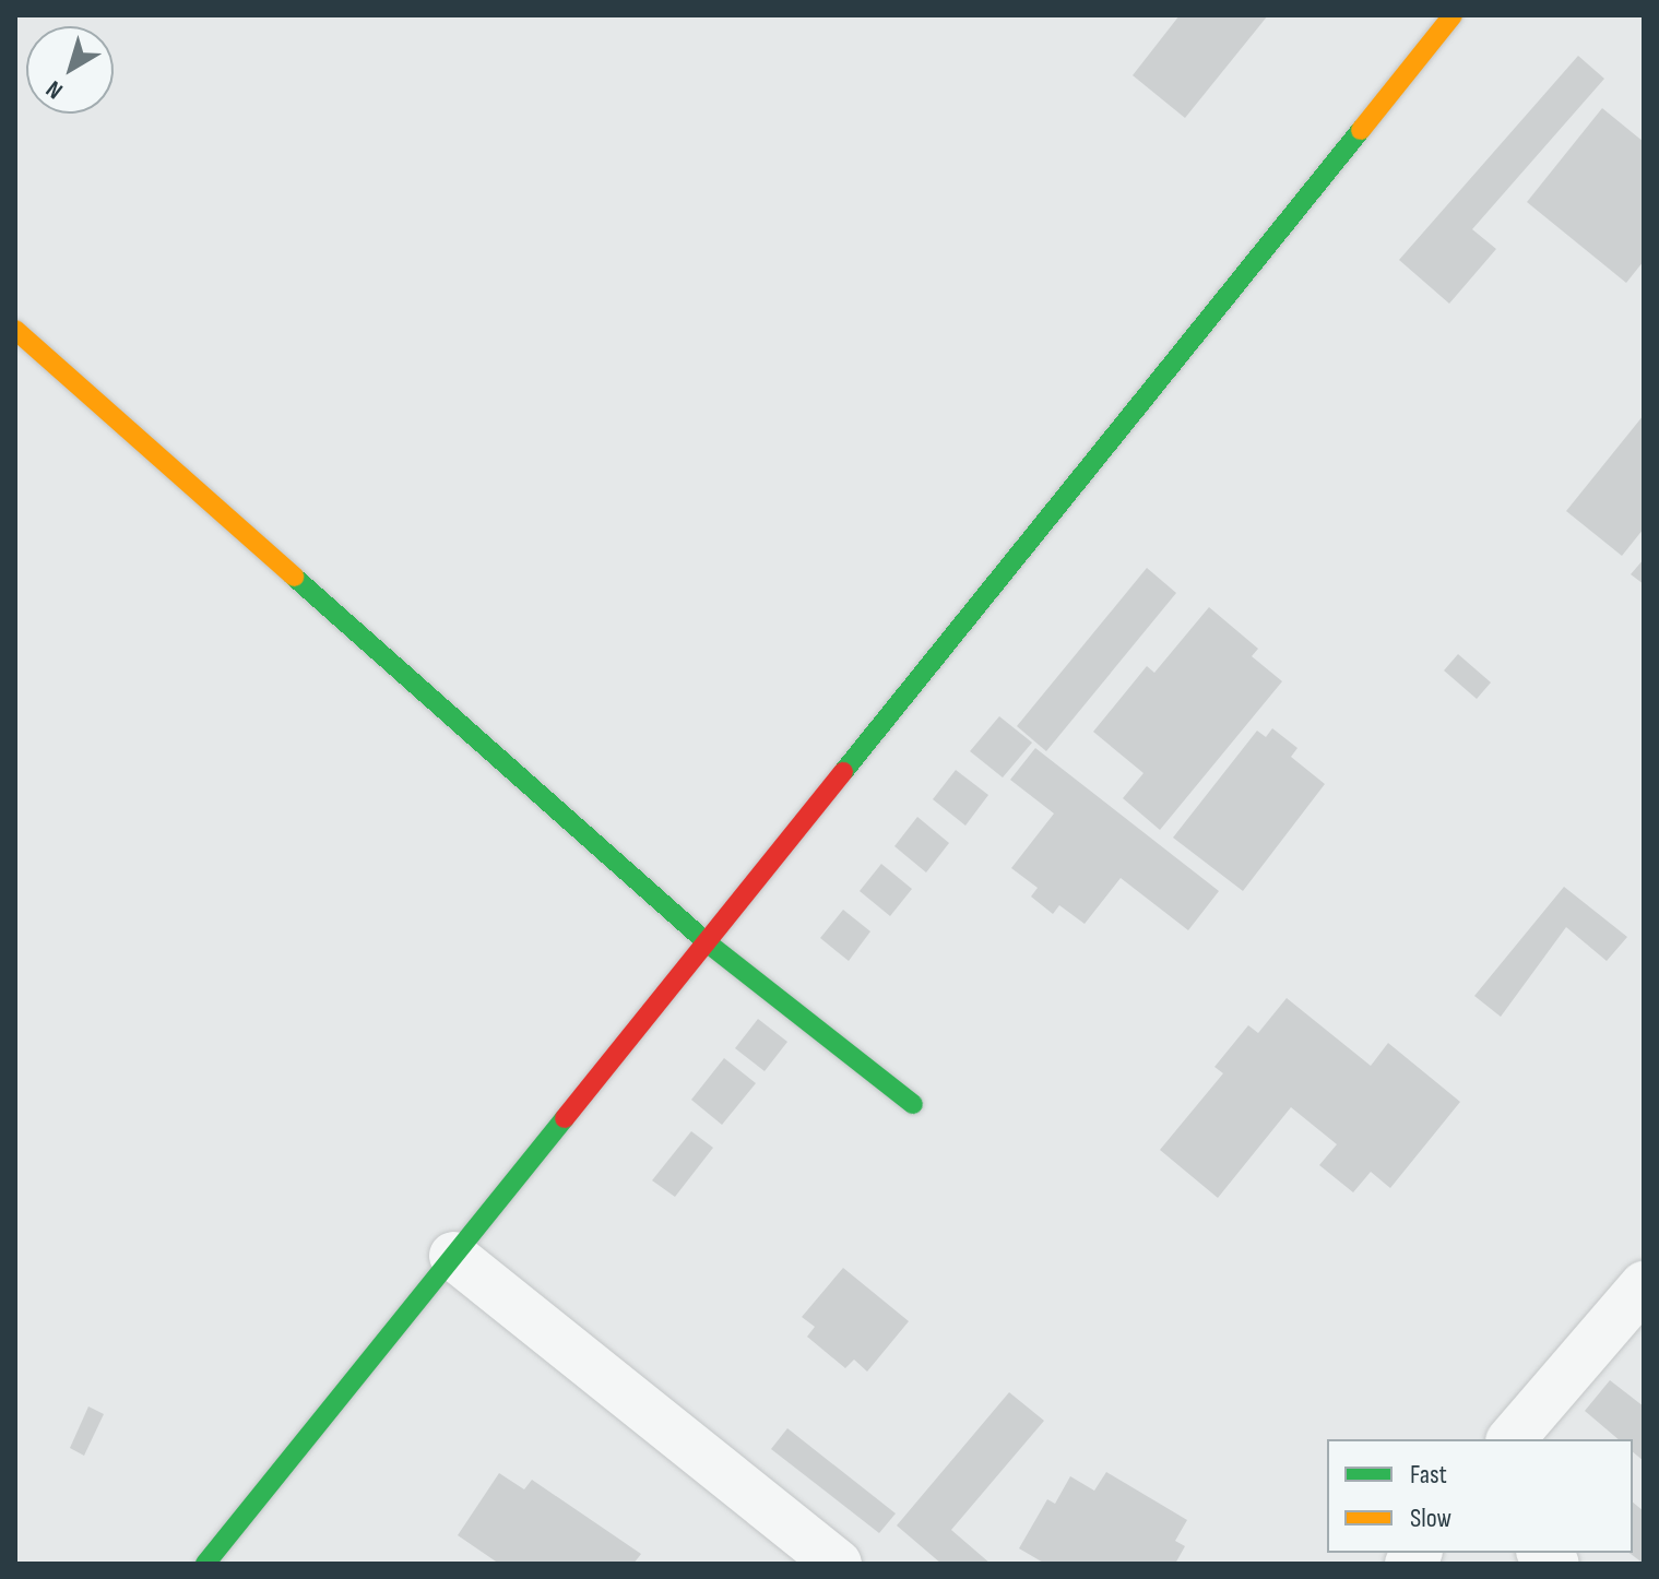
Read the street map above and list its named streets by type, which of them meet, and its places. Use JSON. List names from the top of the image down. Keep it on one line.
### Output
{"legend":["Fast","Slow"],"north":"bottom left"}
